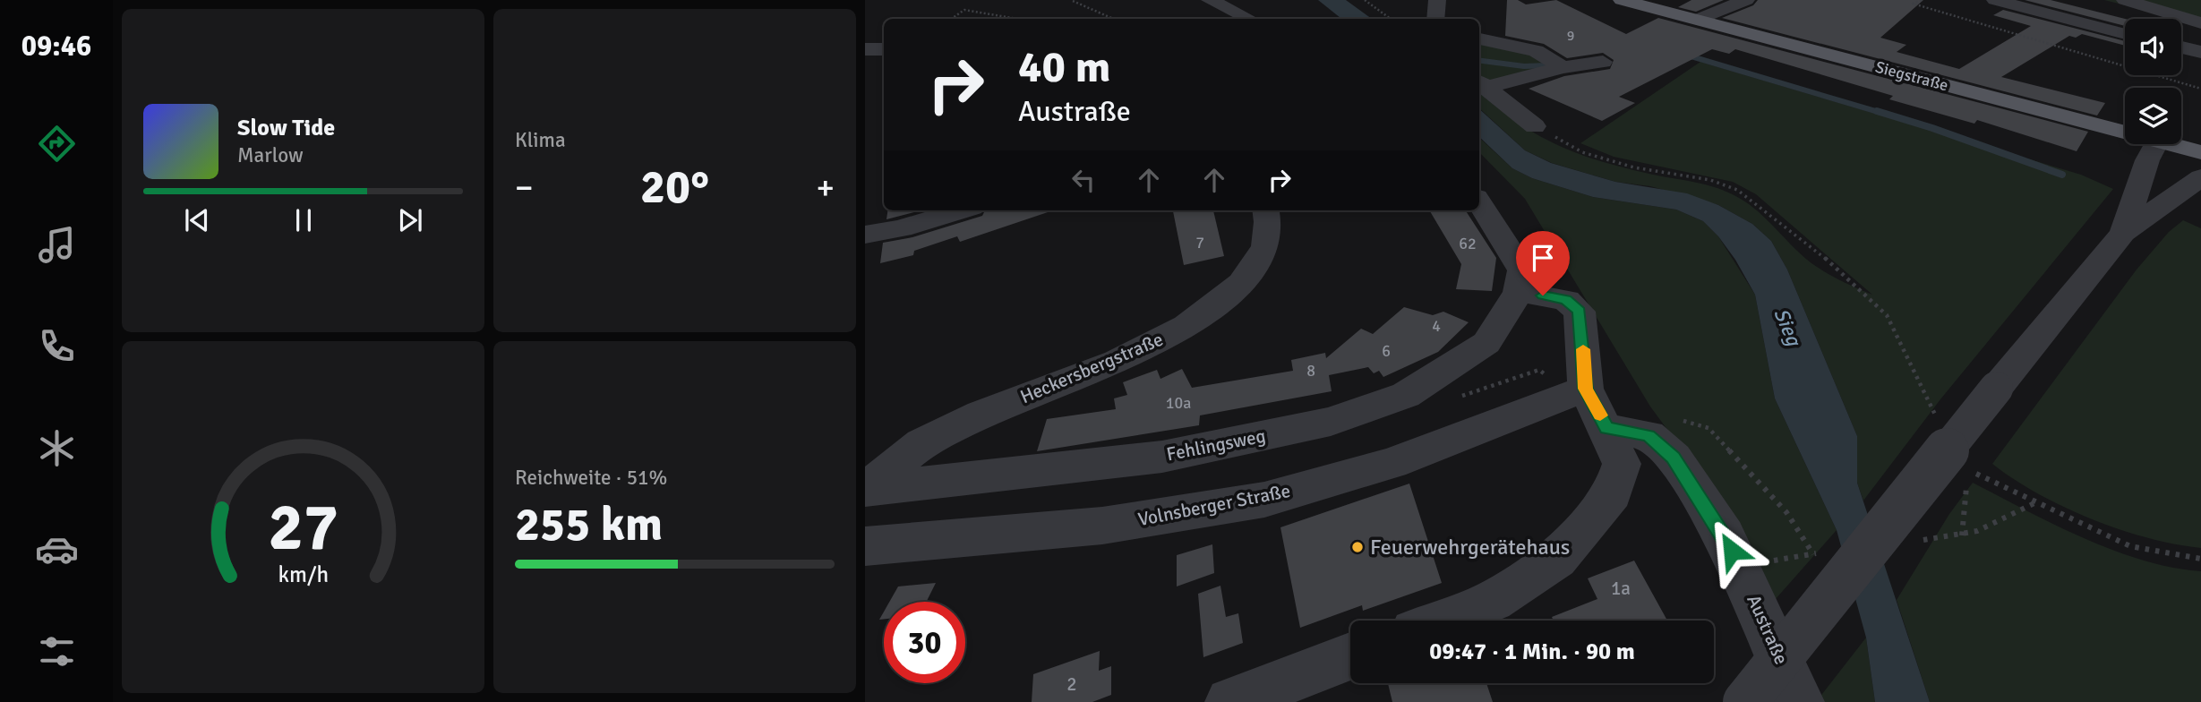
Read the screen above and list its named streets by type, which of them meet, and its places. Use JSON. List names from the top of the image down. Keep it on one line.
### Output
{"streets":{"main road":["Siegstraße"],"street":["Heckersbergstraße","Fehlingsweg","Volnsberger Straße","Austraße"]},"crossings":[["Heckersbergstraße","Fehlingsweg"]],"water":["Sieg"],"places":["Feuerwehrgerätehaus"],"house_numbers":["9","7","62","4","6","8","10a","1a","2"],"page":{"tabs":"09:46","tile":["Klima",["Reichweite · 51%","255 km"]],"turn":["40 m","Austraße"],"song":["Slow Tide","Marlow"],"heat":["−","20°","+"],"limit":"30","trip":"09:47 · 1 Min. · 90 m","gauge":["27","km/h"]}}
